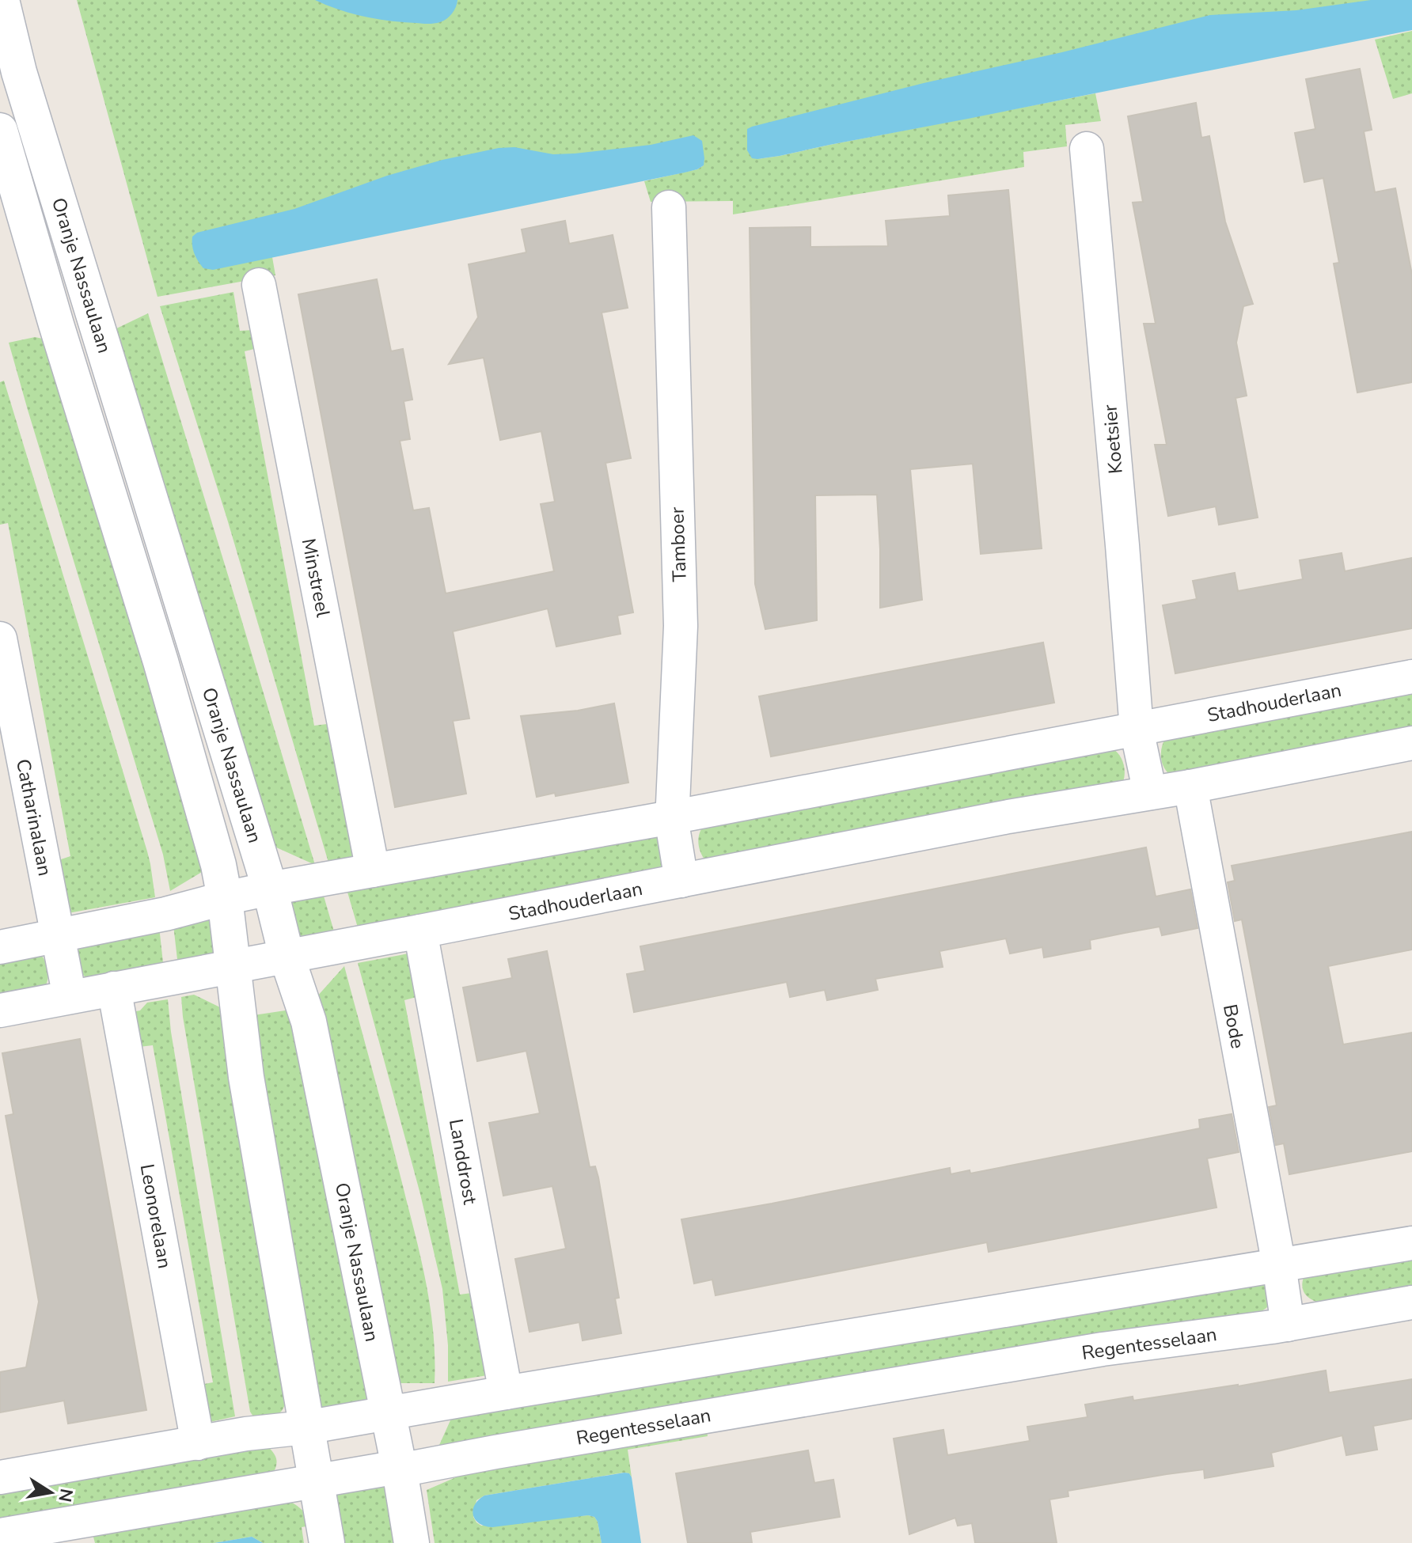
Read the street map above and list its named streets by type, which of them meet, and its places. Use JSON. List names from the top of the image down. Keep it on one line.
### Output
{"streets":{"street":["Oranje Nassaulaan","Koetsier","Tamboer","Minstreel","Stadhouderlaan","Catharinalaan","Bode","Landdrost","Leonorelaan","Regentesselaan"]},"crossings":[["Oranje Nassaulaan","Stadhouderlaan"],["Oranje Nassaulaan","Regentesselaan"],["Koetsier","Stadhouderlaan"],["Tamboer","Stadhouderlaan"],["Minstreel","Stadhouderlaan"],["Stadhouderlaan","Catharinalaan"],["Stadhouderlaan","Bode"],["Stadhouderlaan","Landdrost"],["Stadhouderlaan","Leonorelaan"]],"north":"right"}
